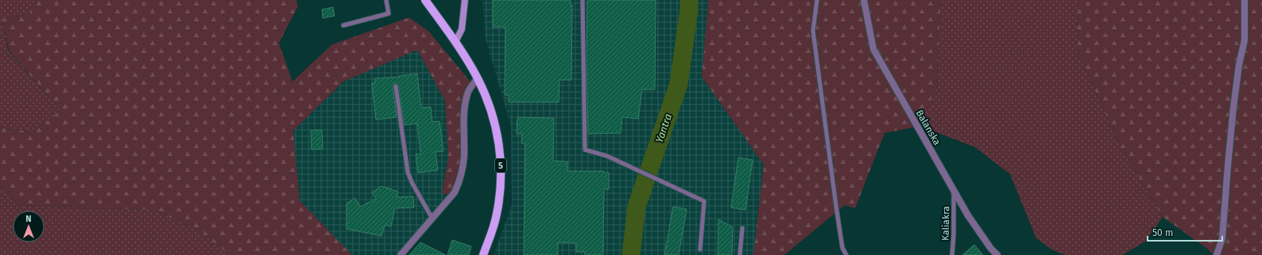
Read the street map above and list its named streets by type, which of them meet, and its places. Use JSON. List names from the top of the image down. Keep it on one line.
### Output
{"streets":{"main road":["5"],"street":["Balanska"],"lane":["Kaliakra"]},"crossings":[["Balanska","Kaliakra"]],"water":["Yantra"],"scale_bar":"50 m","north":"top"}
